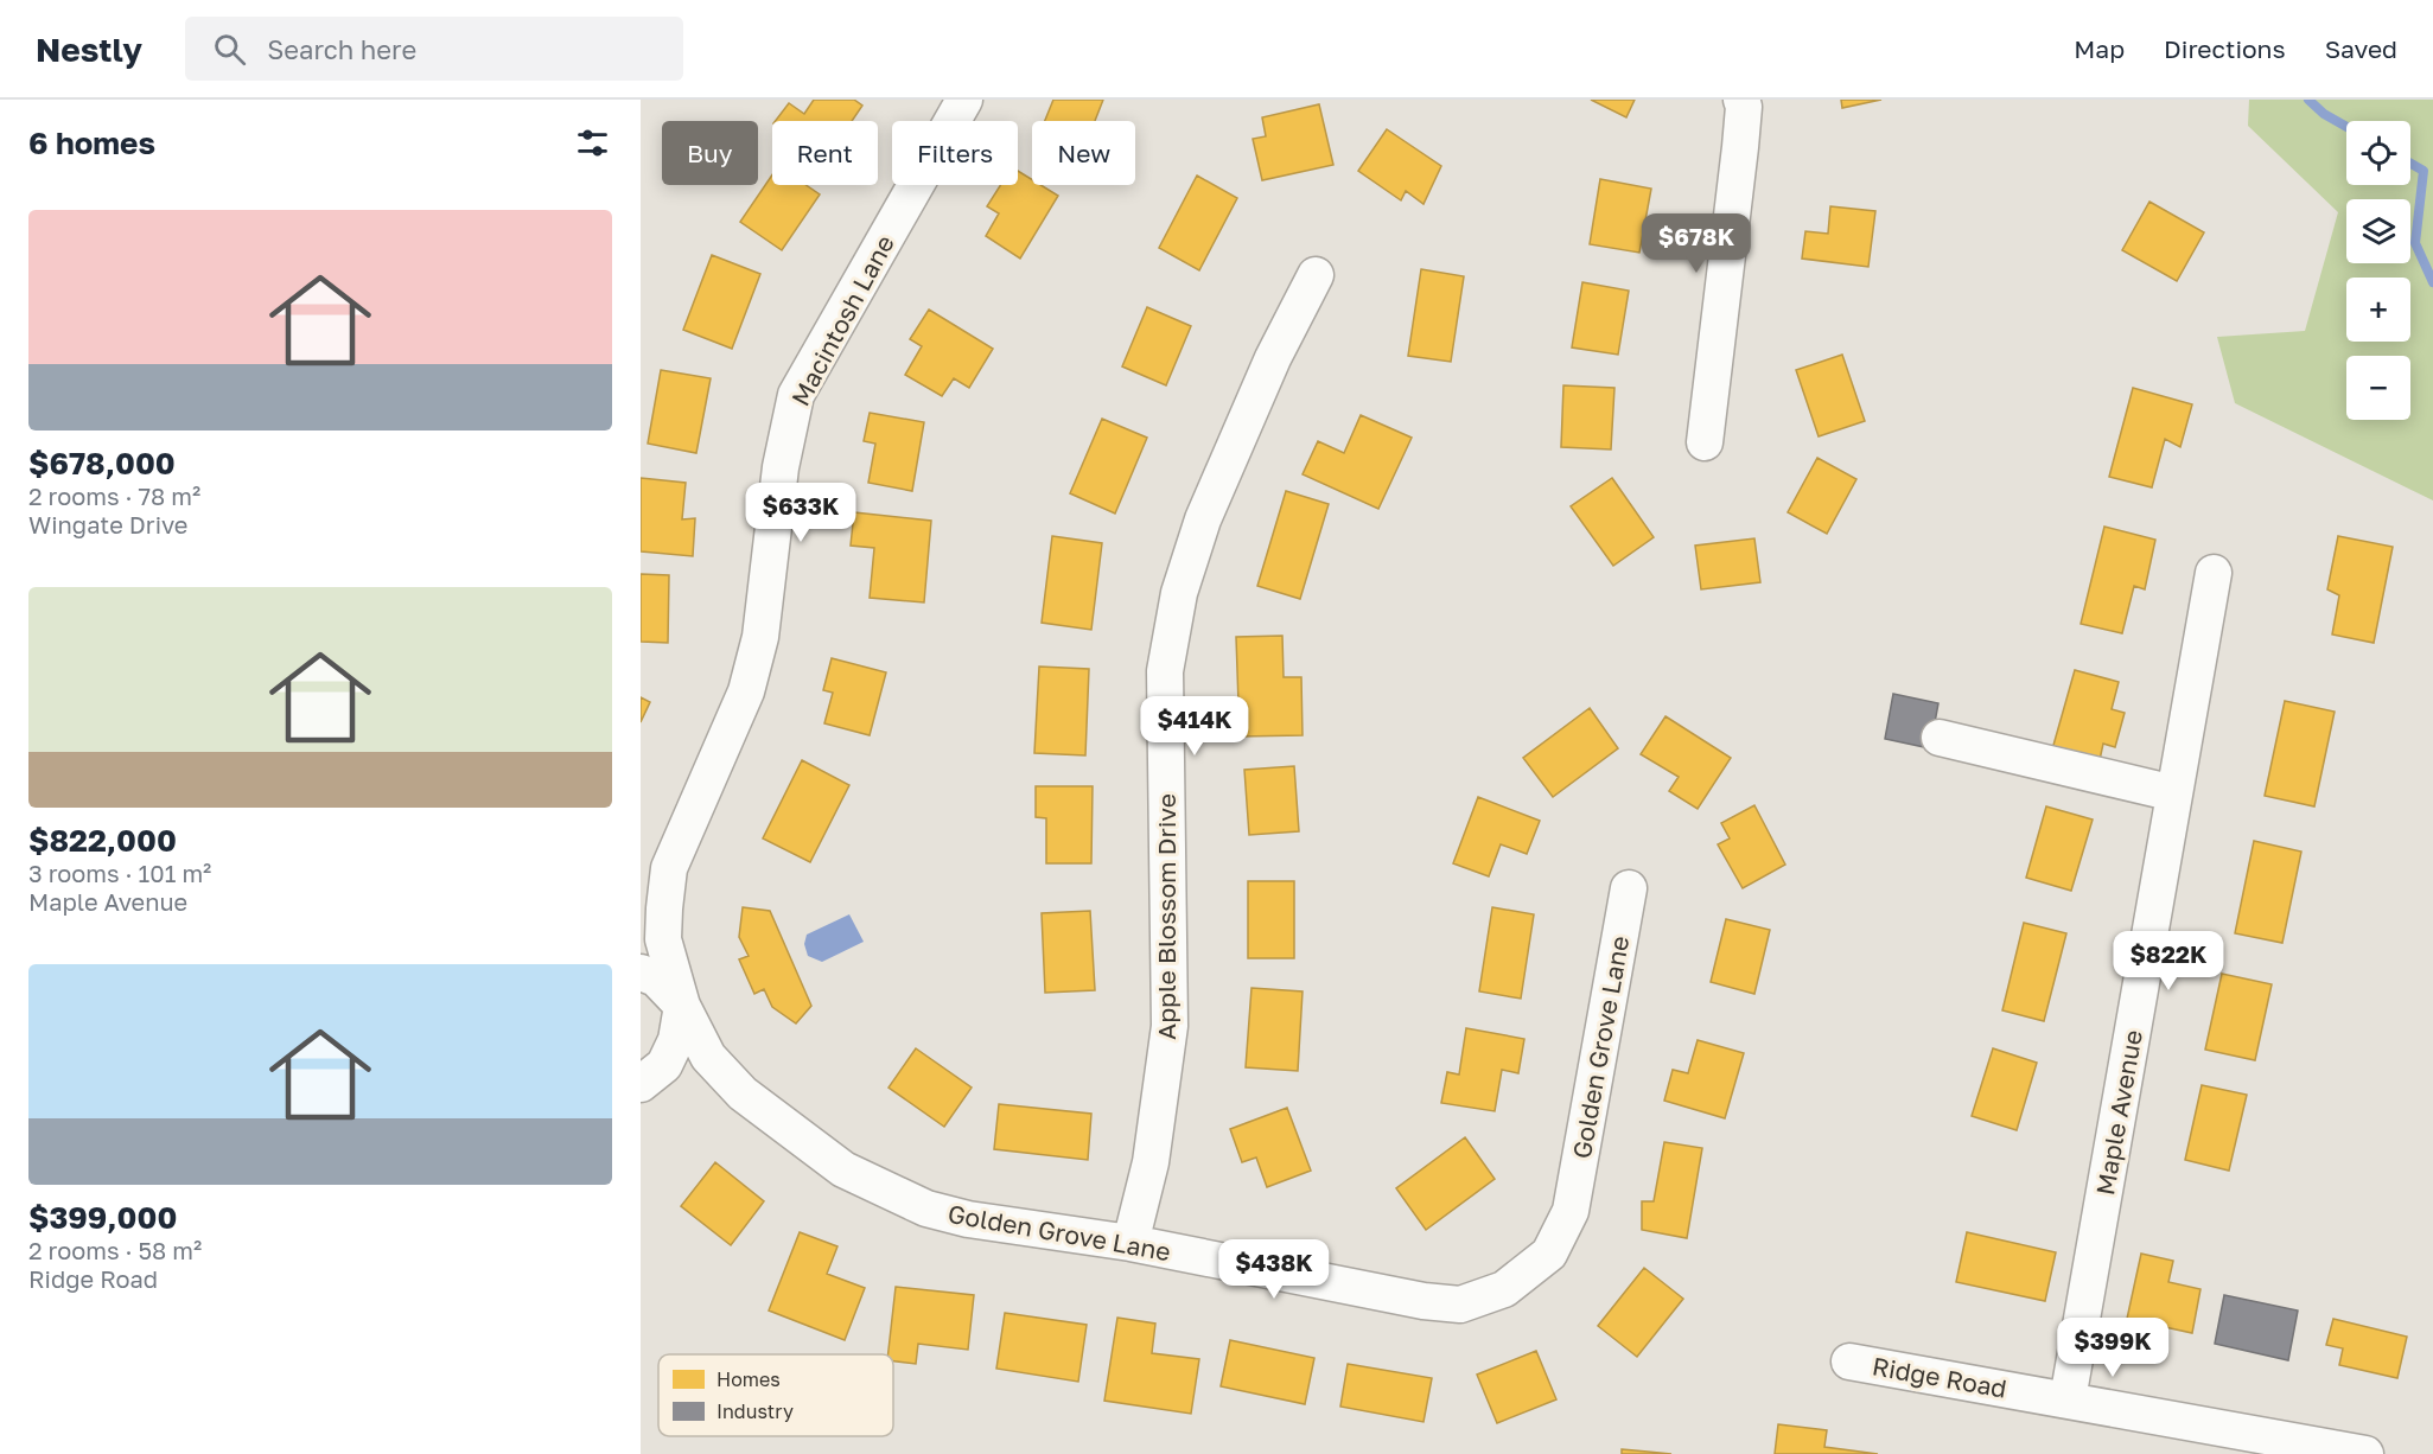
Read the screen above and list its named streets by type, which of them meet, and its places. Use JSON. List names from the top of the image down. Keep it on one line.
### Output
{"streets":{"street":["Macintosh Lane","Apple Blossom Drive","Golden Grove Lane","Maple Avenue","Ridge Road"]},"crossings":[["Macintosh Lane","Golden Grove Lane"],["Apple Blossom Drive","Golden Grove Lane"],["Maple Avenue","Ridge Road"]],"legend":["Homes","Industry"],"page":{"header":"Nestly","search":"Search here","nav":["Map","Directions","Saved"],"heading":"6 homes","map_buttons":["+","−"],"chip":["Buy","Rent","Filters","New"],"list":[{"name":"$678,000","note":"2 rooms · 78 m² · Wingate Drive"},{"name":"$822,000","note":"3 rooms · 101 m² · Maple Avenue"},{"name":"$399,000","note":"2 rooms · 58 m² · Ridge Road"}],"price":["$678K","$633K","$414K","$822K","$438K","$399K"]}}
